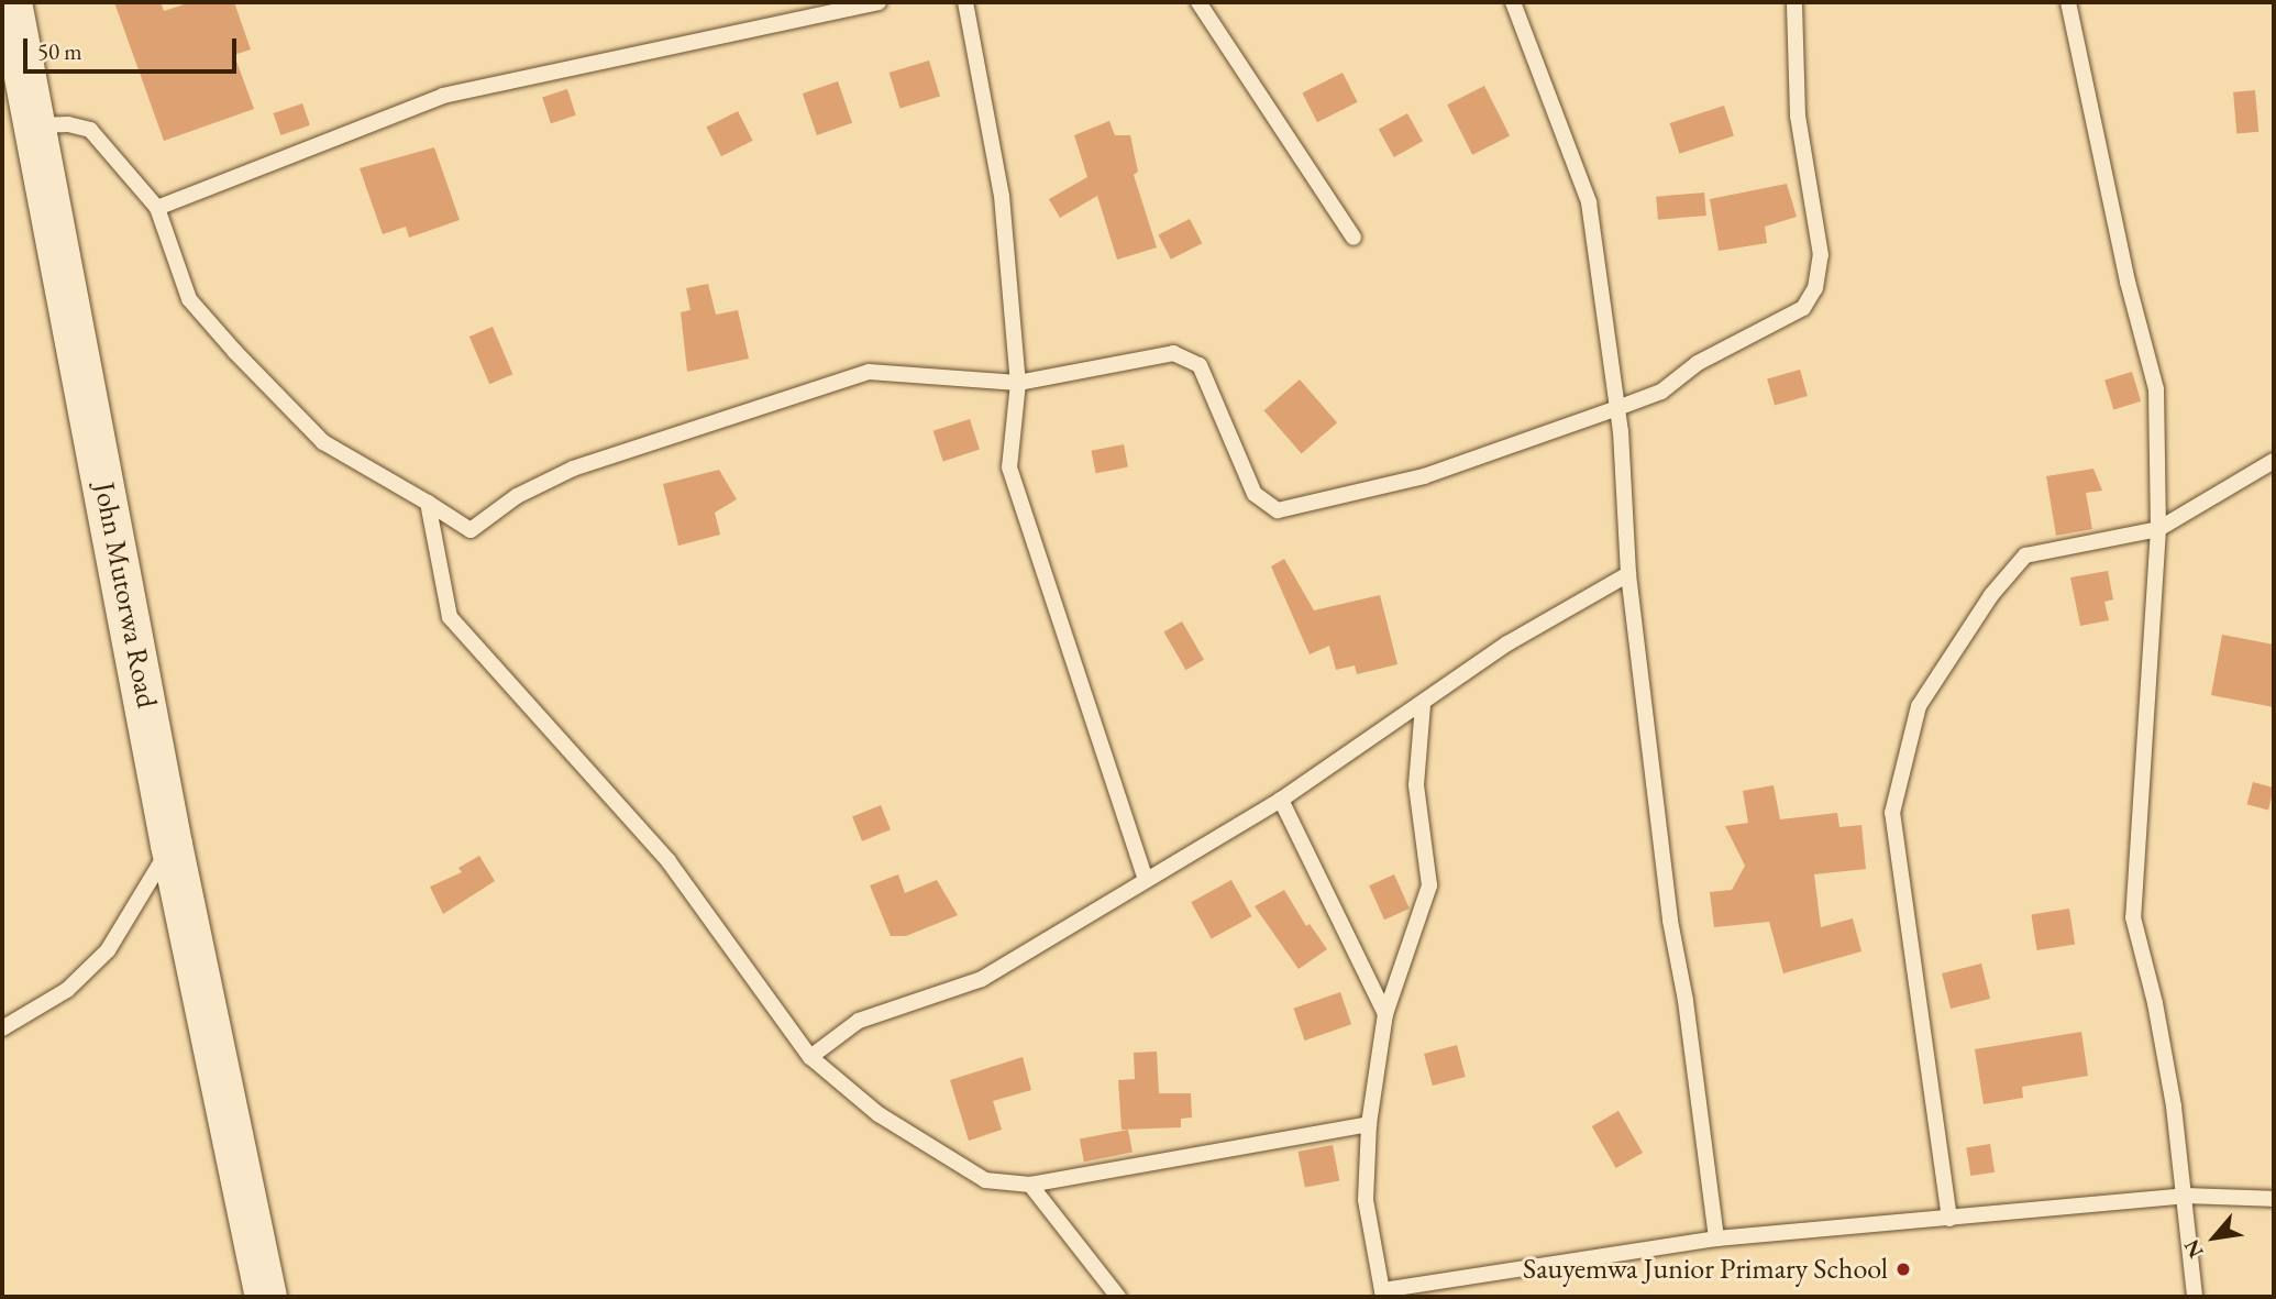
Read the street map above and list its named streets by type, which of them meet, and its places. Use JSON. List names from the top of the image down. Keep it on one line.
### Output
{"streets":{"street":["John Mutorwa Road"]},"places":["Sauyemwa Junior Primary School"],"scale_bar":"50 m","north":"bottom left"}
